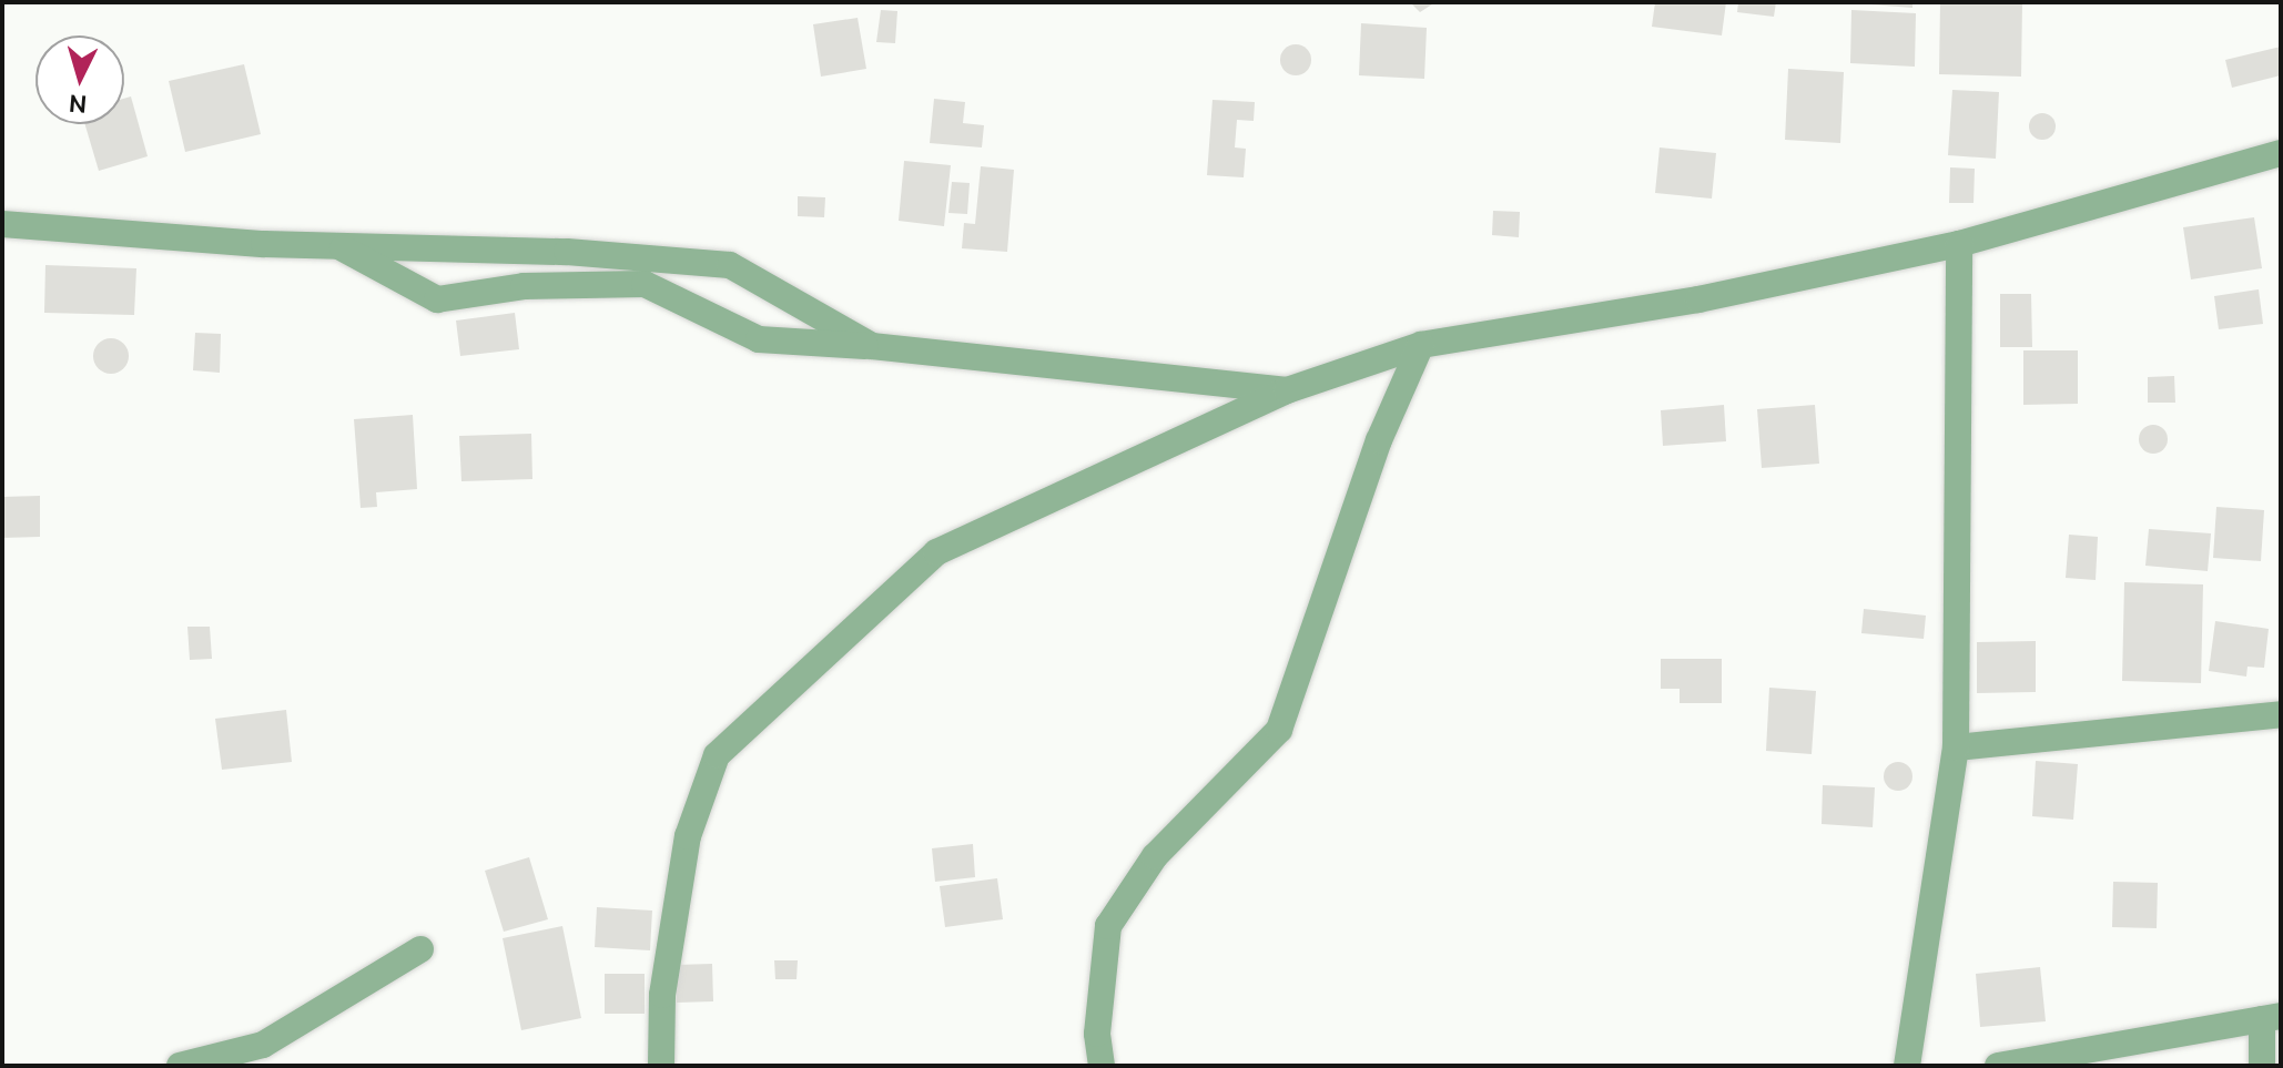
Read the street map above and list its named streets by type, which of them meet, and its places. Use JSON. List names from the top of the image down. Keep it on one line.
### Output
{"north":"bottom"}
